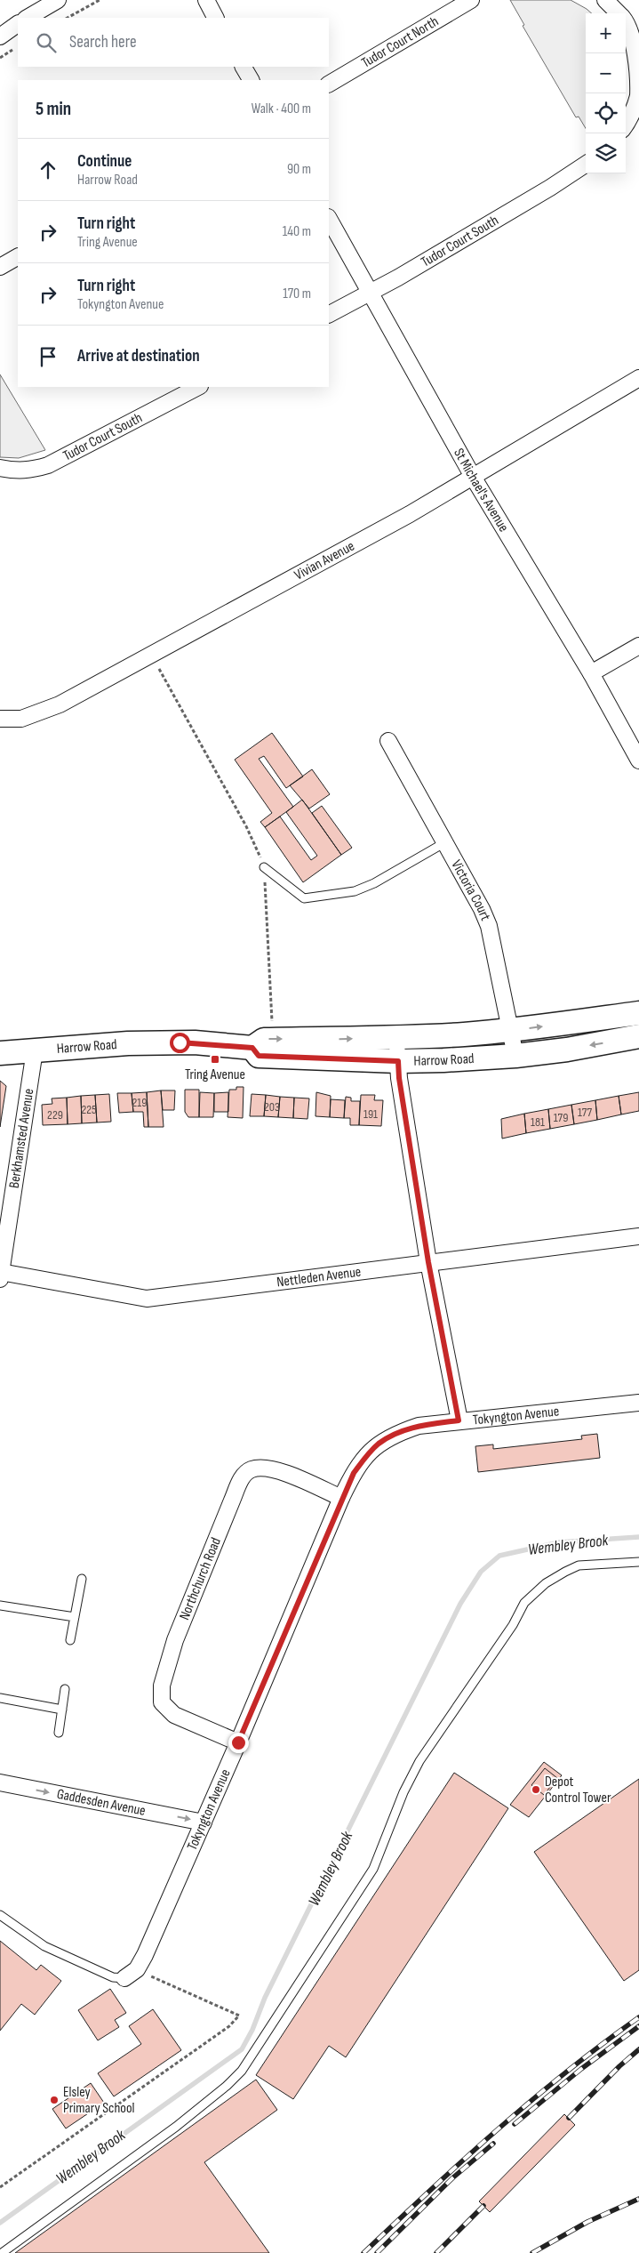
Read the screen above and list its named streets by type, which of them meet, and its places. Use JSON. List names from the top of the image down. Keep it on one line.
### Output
{"streets":{"main road":["Harrow Road"],"street":["Tudor Court North","Tudor Court South","St Michael's Avenue","Vivian Avenue","Victoria Court","Berkhamsted Avenue","Nettleden Avenue","Tokyngton Avenue","Northchurch Road","Gaddesden Avenue"]},"crossings":[["Tudor Court South","St Michael's Avenue"],["St Michael's Avenue","Vivian Avenue"],["Victoria Court","Harrow Road"],["Harrow Road","Berkhamsted Avenue"],["Berkhamsted Avenue","Nettleden Avenue"],["Tokyngton Avenue","Northchurch Road"],["Tokyngton Avenue","Gaddesden Avenue"]],"one_way":["Gaddesden Avenue"],"water":["Wembley Brook"],"places":{"transit":["Tring Avenue"],"other":["Depot Control Tower","Elsley Primary School"]},"house_numbers":["219","203","225","177","191","229","179","181"],"page":{"map_buttons":["+","−"],"search":"Search here","heading":["5 min","Walk · 400 m"],"list":[["Continue","Harrow Road","90 m"],["Turn right","Tring Avenue","140 m"],["Turn right","Tokyngton Avenue","170 m"],"Arrive at destination"]}}
